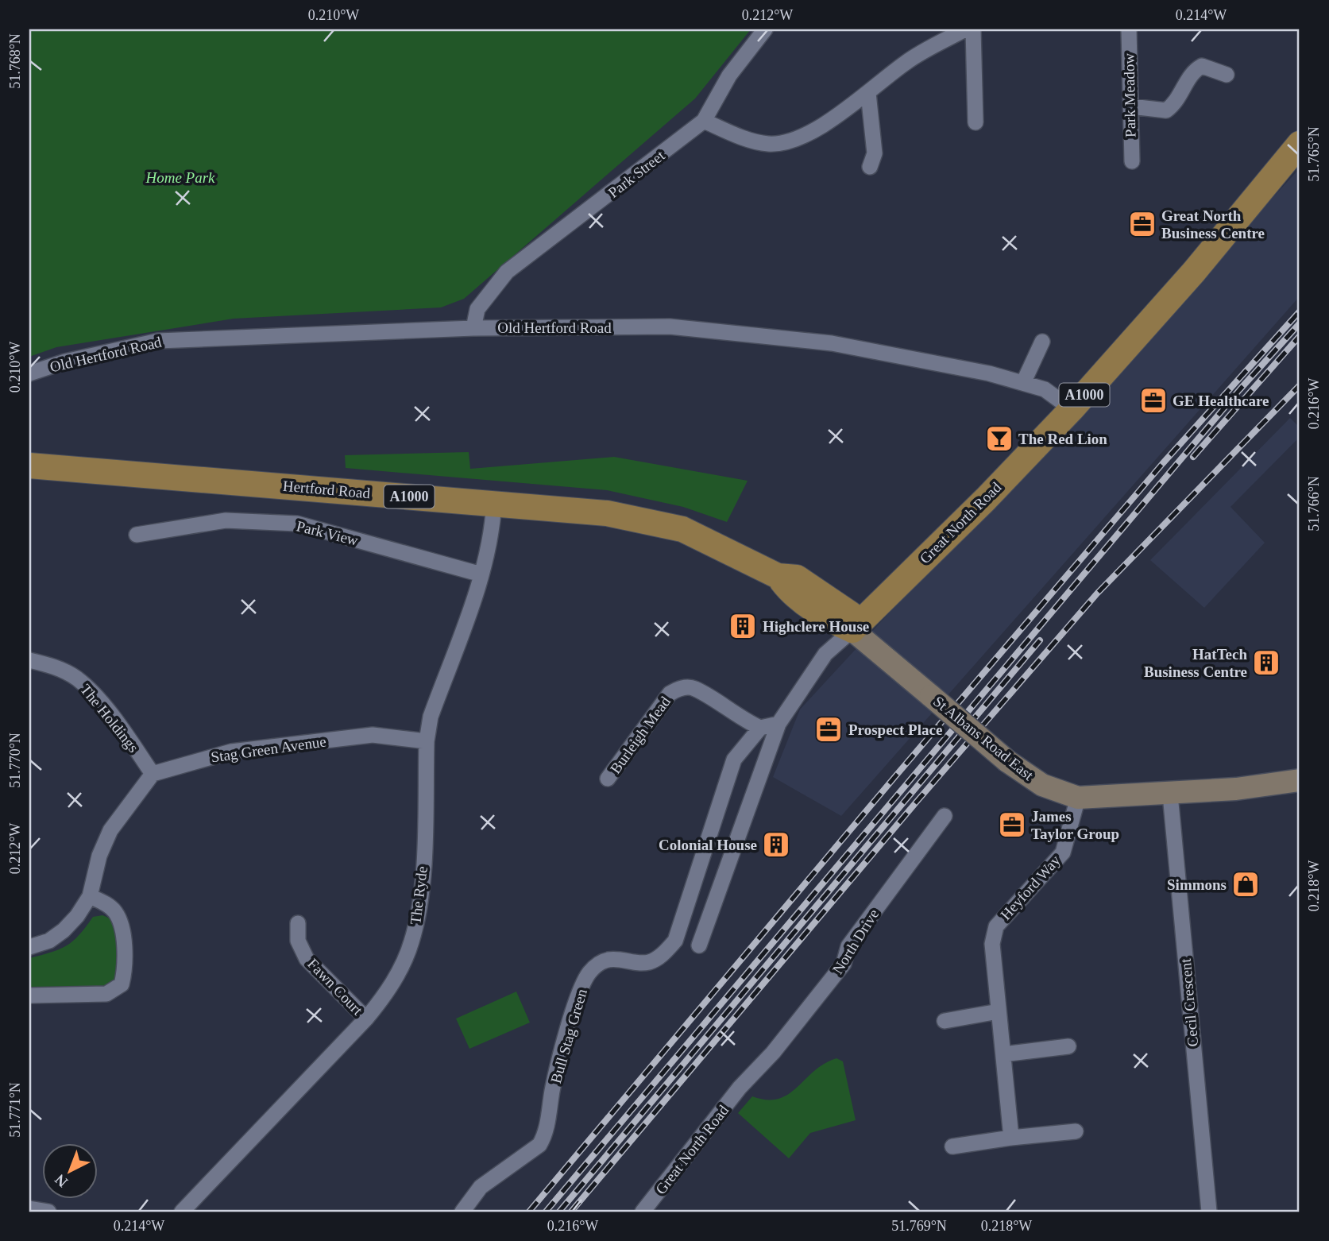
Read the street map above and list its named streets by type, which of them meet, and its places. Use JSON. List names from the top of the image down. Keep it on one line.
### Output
{"streets":{"main road":["A1000","Hertford Road","Great North Road","St Albans Road East"],"street":["Park Meadow","Park Street","Old Hertford Road","Park View","The Holdings","Burleigh Mead","Stag Green Avenue","Heyford Way","The Ryde","North Drive","Fawn Court","Cecil Crescent","Bull Stag Green"]},"crossings":[["Park Street","Old Hertford Road"],["Old Hertford Road","Great North Road"],["Hertford Road","Great North Road"],["Hertford Road","St Albans Road East"],["Hertford Road","The Ryde"],["Great North Road","St Albans Road East"],["Great North Road","North Drive"],["Park View","The Ryde"],["The Holdings","Stag Green Avenue"],["Burleigh Mead","Bull Stag Green"],["St Albans Road East","Heyford Way"],["St Albans Road East","Cecil Crescent"],["Stag Green Avenue","The Ryde"],["The Ryde","Fawn Court"]],"parks":["Home Park"],"places":{"office":["Great North Business Centre","GE Healthcare","Prospect Place","James Taylor Group"],"bar":["The Red Lion"],"building":["Highclere House","HatTech Business Centre","Colonial House"],"shop":["Simmons"]},"north":"bottom left","coordinates":["0.210°W","0.212°W","0.214°W","51.768°N","51.765°N","0.216°W","51.766°N","51.770°N","0.218°W","51.771°N","51.769°N"]}
